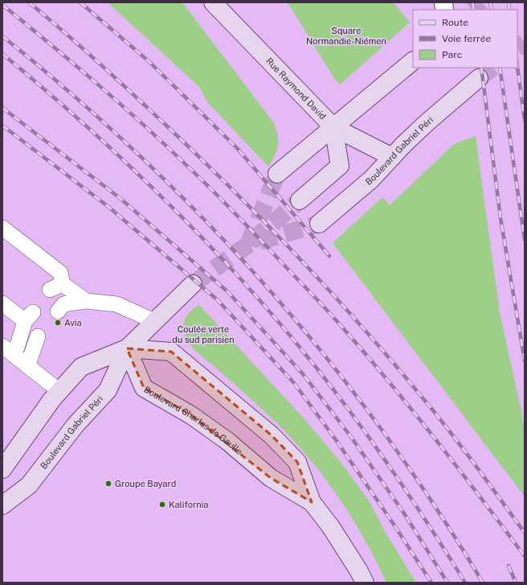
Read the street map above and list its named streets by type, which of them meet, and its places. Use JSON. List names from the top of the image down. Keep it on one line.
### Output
{"streets":{"main road":["Rue Raymond David","Boulevard Gabriel Péri","Boulevard Charles de Gaulle"]},"crossings":[["Rue Raymond David","Boulevard Gabriel Péri"],["Boulevard Gabriel Péri","Boulevard Charles de Gaulle"]],"parks":["Square Normandie-Niémen","Coulée verte du sud parisien"],"places":["Avia","Groupe Bayard","Kalifornia"],"legend":["Route","Voie ferrée","Parc"]}
